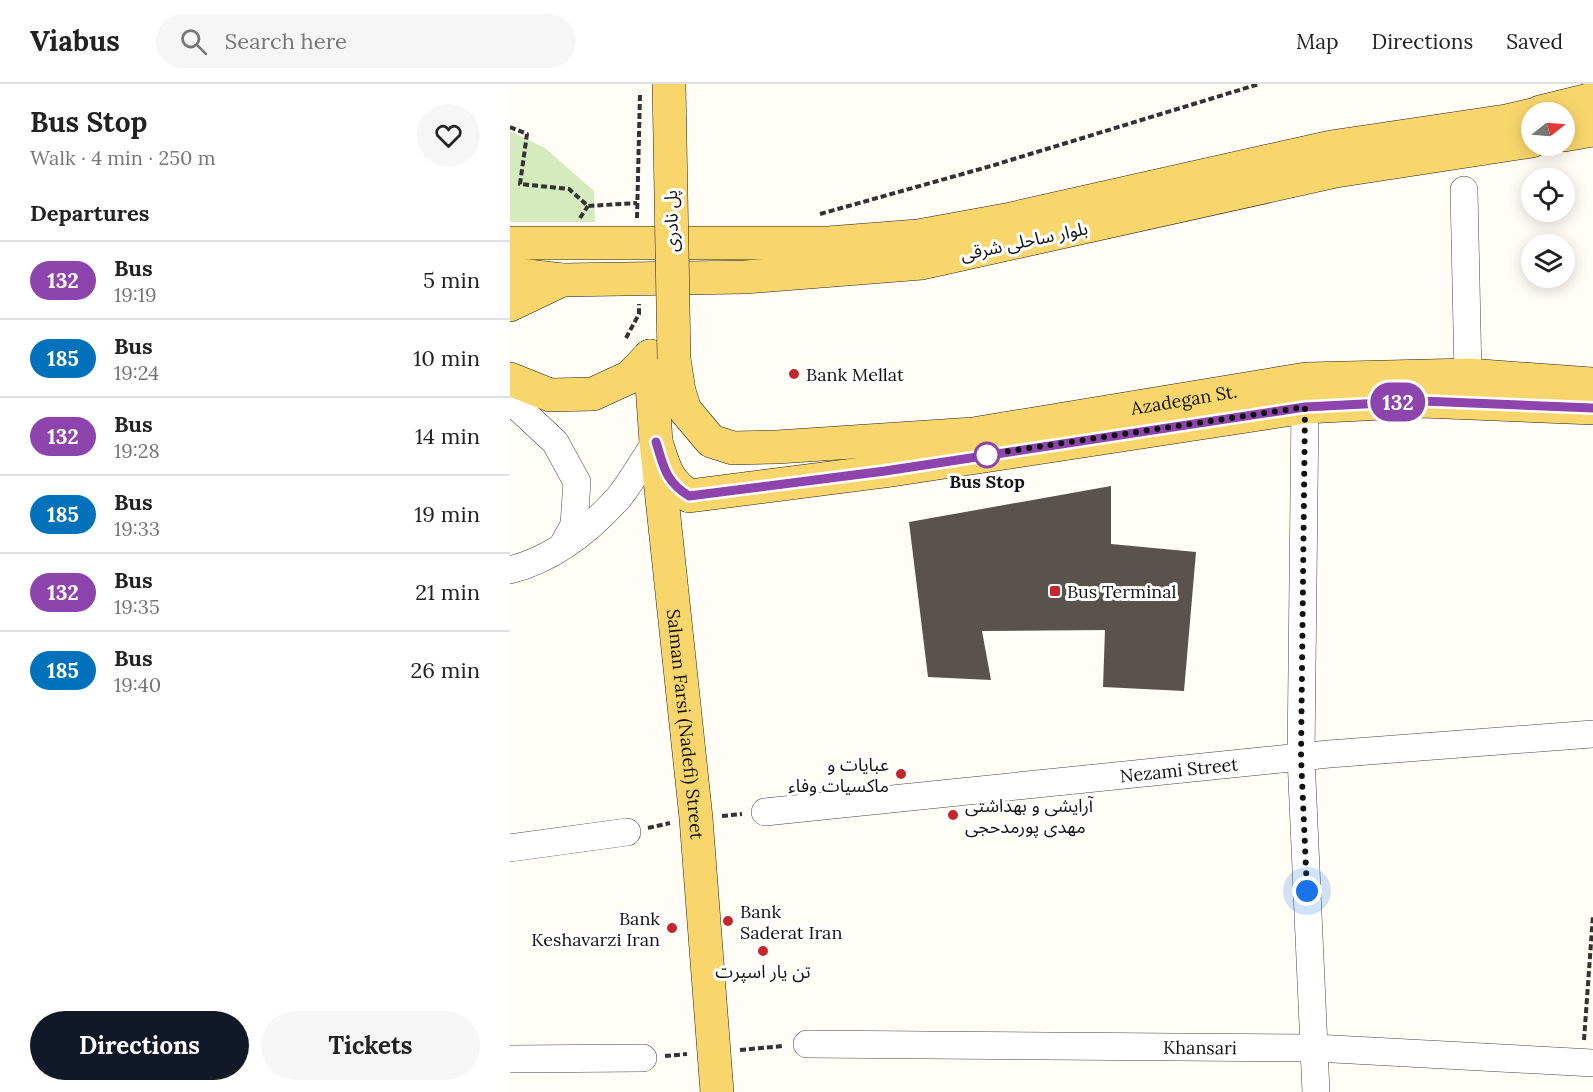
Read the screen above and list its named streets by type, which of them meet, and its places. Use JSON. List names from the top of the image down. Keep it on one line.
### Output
{"streets":{"main road":["پل نادری","بلوار ساحلی شرقی","Azadegan St.","Salman Farsi (Nadefi) Street"],"street":["Nezami Street","Khansari"]},"crossings":[["پل نادری","Azadegan St."],["پل نادری","Salman Farsi (Nadefi) Street"],["Azadegan St.","Salman Farsi (Nadefi) Street"]],"places":{"other":["Bank Mellat","Bus Stop","عبایات و ماکسیات وفاء","آرایشی و بهداشتی مهدی پورمدحجی","Bank Saderat Iran","Bank Keshavarzi Iran","تن یار اسپرت"],"transit":["Bus Terminal"]},"lines":["bus line 132"],"north":"right","page":{"header":"Viabus","search":"Search here","nav":["Map","Directions","Saved"],"heading":[["Bus Stop","Walk · 4 min · 250 m"],"Departures"],"on_map":"132","list":[{"mark":"132","name":"Bus","note":"19:19","value":"5 min"},{"mark":"185","name":"Bus","note":"19:24","value":"10 min"},{"mark":"132","name":"Bus","note":"19:28","value":"14 min"},{"mark":"185","name":"Bus","note":"19:33","value":"19 min"},{"mark":"132","name":"Bus","note":"19:35","value":"21 min"},{"mark":"185","name":"Bus","note":"19:40","value":"26 min"}],"buttons":["Directions","Tickets"]}}
